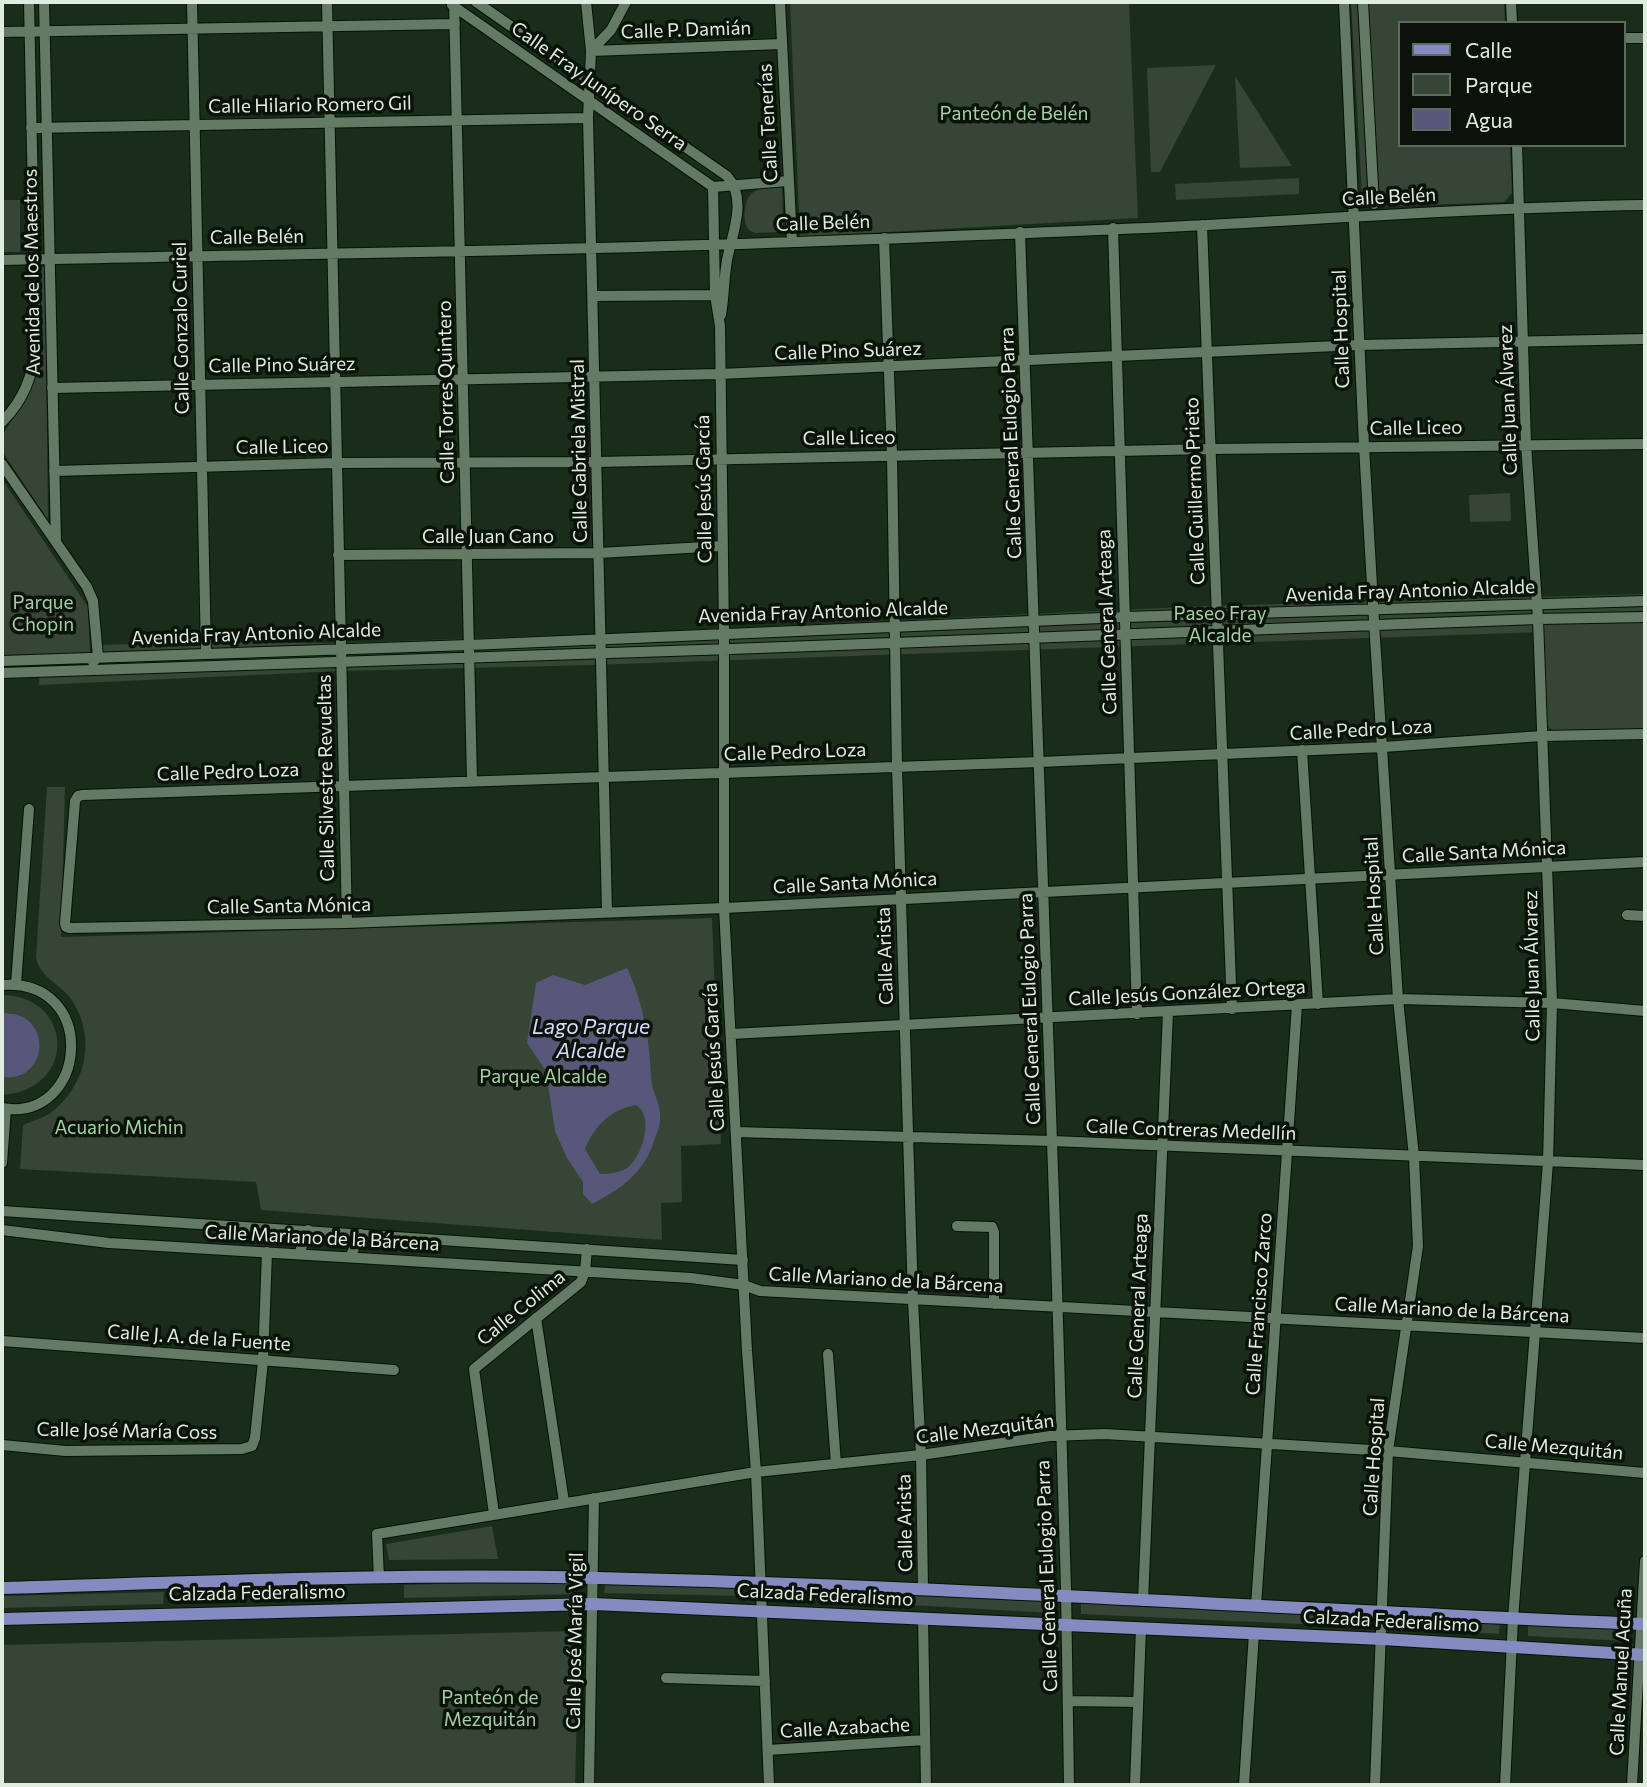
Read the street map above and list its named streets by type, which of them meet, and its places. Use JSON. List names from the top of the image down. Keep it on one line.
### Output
{"streets":{"main road":["Calzada Federalismo"],"street":["Calle P. Damián","Calle Fray Junípero Serra","Calle Hilario Romero Gil","Calle Tenerías","Calle Belén","Avenida de los Maestros","Calle Gonzalo Curiel","Calle Hospital","Calle Pino Suárez","Calle Torres Quintero","Calle Juan Álvarez","Calle Liceo","Calle General Eulogio Parra","Calle Gabriela Mistral","Calle Jesús García","Calle Guillermo Prieto","Calle Juan Cano","Avenida Fray Antonio Alcalde","Calle General Arteaga","Calle Pedro Loza","Calle Silvestre Revueltas","Calle Santa Mónica","Calle Arista","Calle Jesús González Ortega","Calle Contreras Medellín","Calle Mariano de la Bárcena","Calle Francisco Zarco","Calle Colima","Calle J. A. de la Fuente","Calle Mezquitán","Calle José María Coss","Calle José María Vigil","Calle Manuel Acuña","Calle Azabache"]},"crossings":[["Calle P. Damián","Calle Tenerías"],["Calle P. Damián","Calle Gabriela Mistral"],["Calle Fray Junípero Serra","Calle Torres Quintero"],["Calle Fray Junípero Serra","Calle Gabriela Mistral"],["Calle Fray Junípero Serra","Calle Jesús García"],["Calle Hilario Romero Gil","Avenida de los Maestros"],["Calle Hilario Romero Gil","Calle Gonzalo Curiel"],["Calle Hilario Romero Gil","Calle Torres Quintero"],["Calle Hilario Romero Gil","Calle Gabriela Mistral"],["Calle Hilario Romero Gil","Calle Silvestre Revueltas"],["Calle Tenerías","Calle Belén"],["Calle Belén","Avenida de los Maestros"],["Calle Belén","Calle Gonzalo Curiel"],["Calle Belén","Calle Hospital"],["Calle Belén","Calle Torres Quintero"],["Calle Belén","Calle Juan Álvarez"],["Calle Belén","Calle General Eulogio Parra"],["Calle Belén","Calle Gabriela Mistral"],["Calle Belén","Calle Jesús García"],["Calle Belén","Calle Guillermo Prieto"],["Calle Belén","Calle General Arteaga"],["Calle Belén","Calle Silvestre Revueltas"],["Calle Belén","Calle Arista"],["Avenida de los Maestros","Calle Pino Suárez"],["Avenida de los Maestros","Calle Liceo"],["Calle Gonzalo Curiel","Calle Pino Suárez"],["Calle Gonzalo Curiel","Calle Liceo"],["Calle Gonzalo Curiel","Avenida Fray Antonio Alcalde"],["Calle Hospital","Calle Pino Suárez"],["Calle Hospital","Calle Liceo"],["Calle Hospital","Avenida Fray Antonio Alcalde"],["Calle Hospital","Calle Pedro Loza"],["Calle Hospital","Calle Santa Mónica"],["Calle Hospital","Calle Jesús González Ortega"],["Calle Hospital","Calle Contreras Medellín"],["Calle Hospital","Calle Mariano de la Bárcena"],["Calle Hospital","Calle Mezquitán"],["Calle Hospital","Calzada Federalismo"],["Calle Pino Suárez","Calle Torres Quintero"],["Calle Pino Suárez","Calle Juan Álvarez"],["Calle Pino Suárez","Calle General Eulogio Parra"],["Calle Pino Suárez","Calle Gabriela Mistral"],["Calle Pino Suárez","Calle Jesús García"],["Calle Pino Suárez","Calle Guillermo Prieto"],["Calle Pino Suárez","Calle General Arteaga"],["Calle Pino Suárez","Calle Silvestre Revueltas"],["Calle Pino Suárez","Calle Arista"],["Calle Torres Quintero","Calle Liceo"],["Calle Torres Quintero","Calle Juan Cano"],["Calle Torres Quintero","Avenida Fray Antonio Alcalde"],["Calle Torres Quintero","Calle Pedro Loza"],["Calle Juan Álvarez","Calle Liceo"],["Calle Juan Álvarez","Avenida Fray Antonio Alcalde"],["Calle Juan Álvarez","Calle Pedro Loza"],["Calle Juan Álvarez","Calle Santa Mónica"],["Calle Juan Álvarez","Calle Jesús González Ortega"],["Calle Juan Álvarez","Calle Contreras Medellín"],["Calle Juan Álvarez","Calle Mariano de la Bárcena"],["Calle Juan Álvarez","Calle Mezquitán"],["Calle Juan Álvarez","Calzada Federalismo"],["Calle Liceo","Calle General Eulogio Parra"],["Calle Liceo","Calle Gabriela Mistral"],["Calle Liceo","Calle Jesús García"],["Calle Liceo","Calle Guillermo Prieto"],["Calle Liceo","Calle General Arteaga"],["Calle Liceo","Calle Silvestre Revueltas"],["Calle Liceo","Calle Arista"],["Calle General Eulogio Parra","Avenida Fray Antonio Alcalde"],["Calle General Eulogio Parra","Calle Pedro Loza"],["Calle General Eulogio Parra","Calle Santa Mónica"],["Calle General Eulogio Parra","Calle Jesús González Ortega"],["Calle General Eulogio Parra","Calle Contreras Medellín"],["Calle General Eulogio Parra","Calle Mariano de la Bárcena"],["Calle General Eulogio Parra","Calle Mezquitán"],["Calle General Eulogio Parra","Calzada Federalismo"],["Calle Gabriela Mistral","Calle Juan Cano"],["Calle Gabriela Mistral","Avenida Fray Antonio Alcalde"],["Calle Gabriela Mistral","Calle Pedro Loza"],["Calle Gabriela Mistral","Calle Santa Mónica"],["Calle Jesús García","Calle Juan Cano"],["Calle Jesús García","Avenida Fray Antonio Alcalde"],["Calle Jesús García","Calle Pedro Loza"],["Calle Jesús García","Calle Santa Mónica"],["Calle Jesús García","Calle Jesús González Ortega"],["Calle Jesús García","Calle Contreras Medellín"],["Calle Jesús García","Calle Mariano de la Bárcena"],["Calle Jesús García","Calle Mezquitán"],["Calle Jesús García","Calzada Federalismo"],["Calle Jesús García","Calle Azabache"],["Calle Guillermo Prieto","Avenida Fray Antonio Alcalde"],["Calle Guillermo Prieto","Calle Pedro Loza"],["Calle Guillermo Prieto","Calle Santa Mónica"],["Calle Guillermo Prieto","Calle Jesús González Ortega"],["Calle Juan Cano","Calle Silvestre Revueltas"],["Avenida Fray Antonio Alcalde","Calle General Arteaga"],["Avenida Fray Antonio Alcalde","Calle Silvestre Revueltas"],["Avenida Fray Antonio Alcalde","Calle Arista"],["Calle General Arteaga","Calle Pedro Loza"],["Calle General Arteaga","Calle Santa Mónica"],["Calle General Arteaga","Calle Jesús González Ortega"],["Calle General Arteaga","Calle Contreras Medellín"],["Calle General Arteaga","Calle Mariano de la Bárcena"],["Calle General Arteaga","Calle Mezquitán"],["Calle General Arteaga","Calzada Federalismo"],["Calle Pedro Loza","Calle Silvestre Revueltas"],["Calle Pedro Loza","Calle Santa Mónica"],["Calle Pedro Loza","Calle Arista"],["Calle Silvestre Revueltas","Calle Santa Mónica"],["Calle Santa Mónica","Calle Arista"],["Calle Arista","Calle Jesús González Ortega"],["Calle Arista","Calle Contreras Medellín"],["Calle Arista","Calle Mariano de la Bárcena"],["Calle Arista","Calle Mezquitán"],["Calle Arista","Calzada Federalismo"],["Calle Jesús González Ortega","Calle Francisco Zarco"],["Calle Contreras Medellín","Calle Francisco Zarco"],["Calle Mariano de la Bárcena","Calle Francisco Zarco"],["Calle Mariano de la Bárcena","Calle Colima"],["Calle Francisco Zarco","Calle Mezquitán"],["Calle Francisco Zarco","Calzada Federalismo"],["Calle Colima","Calle Mezquitán"],["Calle J. A. de la Fuente","Calle José María Coss"],["Calle Mezquitán","Calzada Federalismo"],["Calle Mezquitán","Calle José María Vigil"],["Calzada Federalismo","Calle José María Vigil"],["Calzada Federalismo","Calle Manuel Acuña"]],"water":["Lago Parque Alcalde"],"parks":["Panteón de Belén","Parque Chopin","Paseo Fray Alcalde","Parque Alcalde","Acuario Michin","Panteón de Mezquitán"],"legend":["Calle","Parque","Agua"]}
